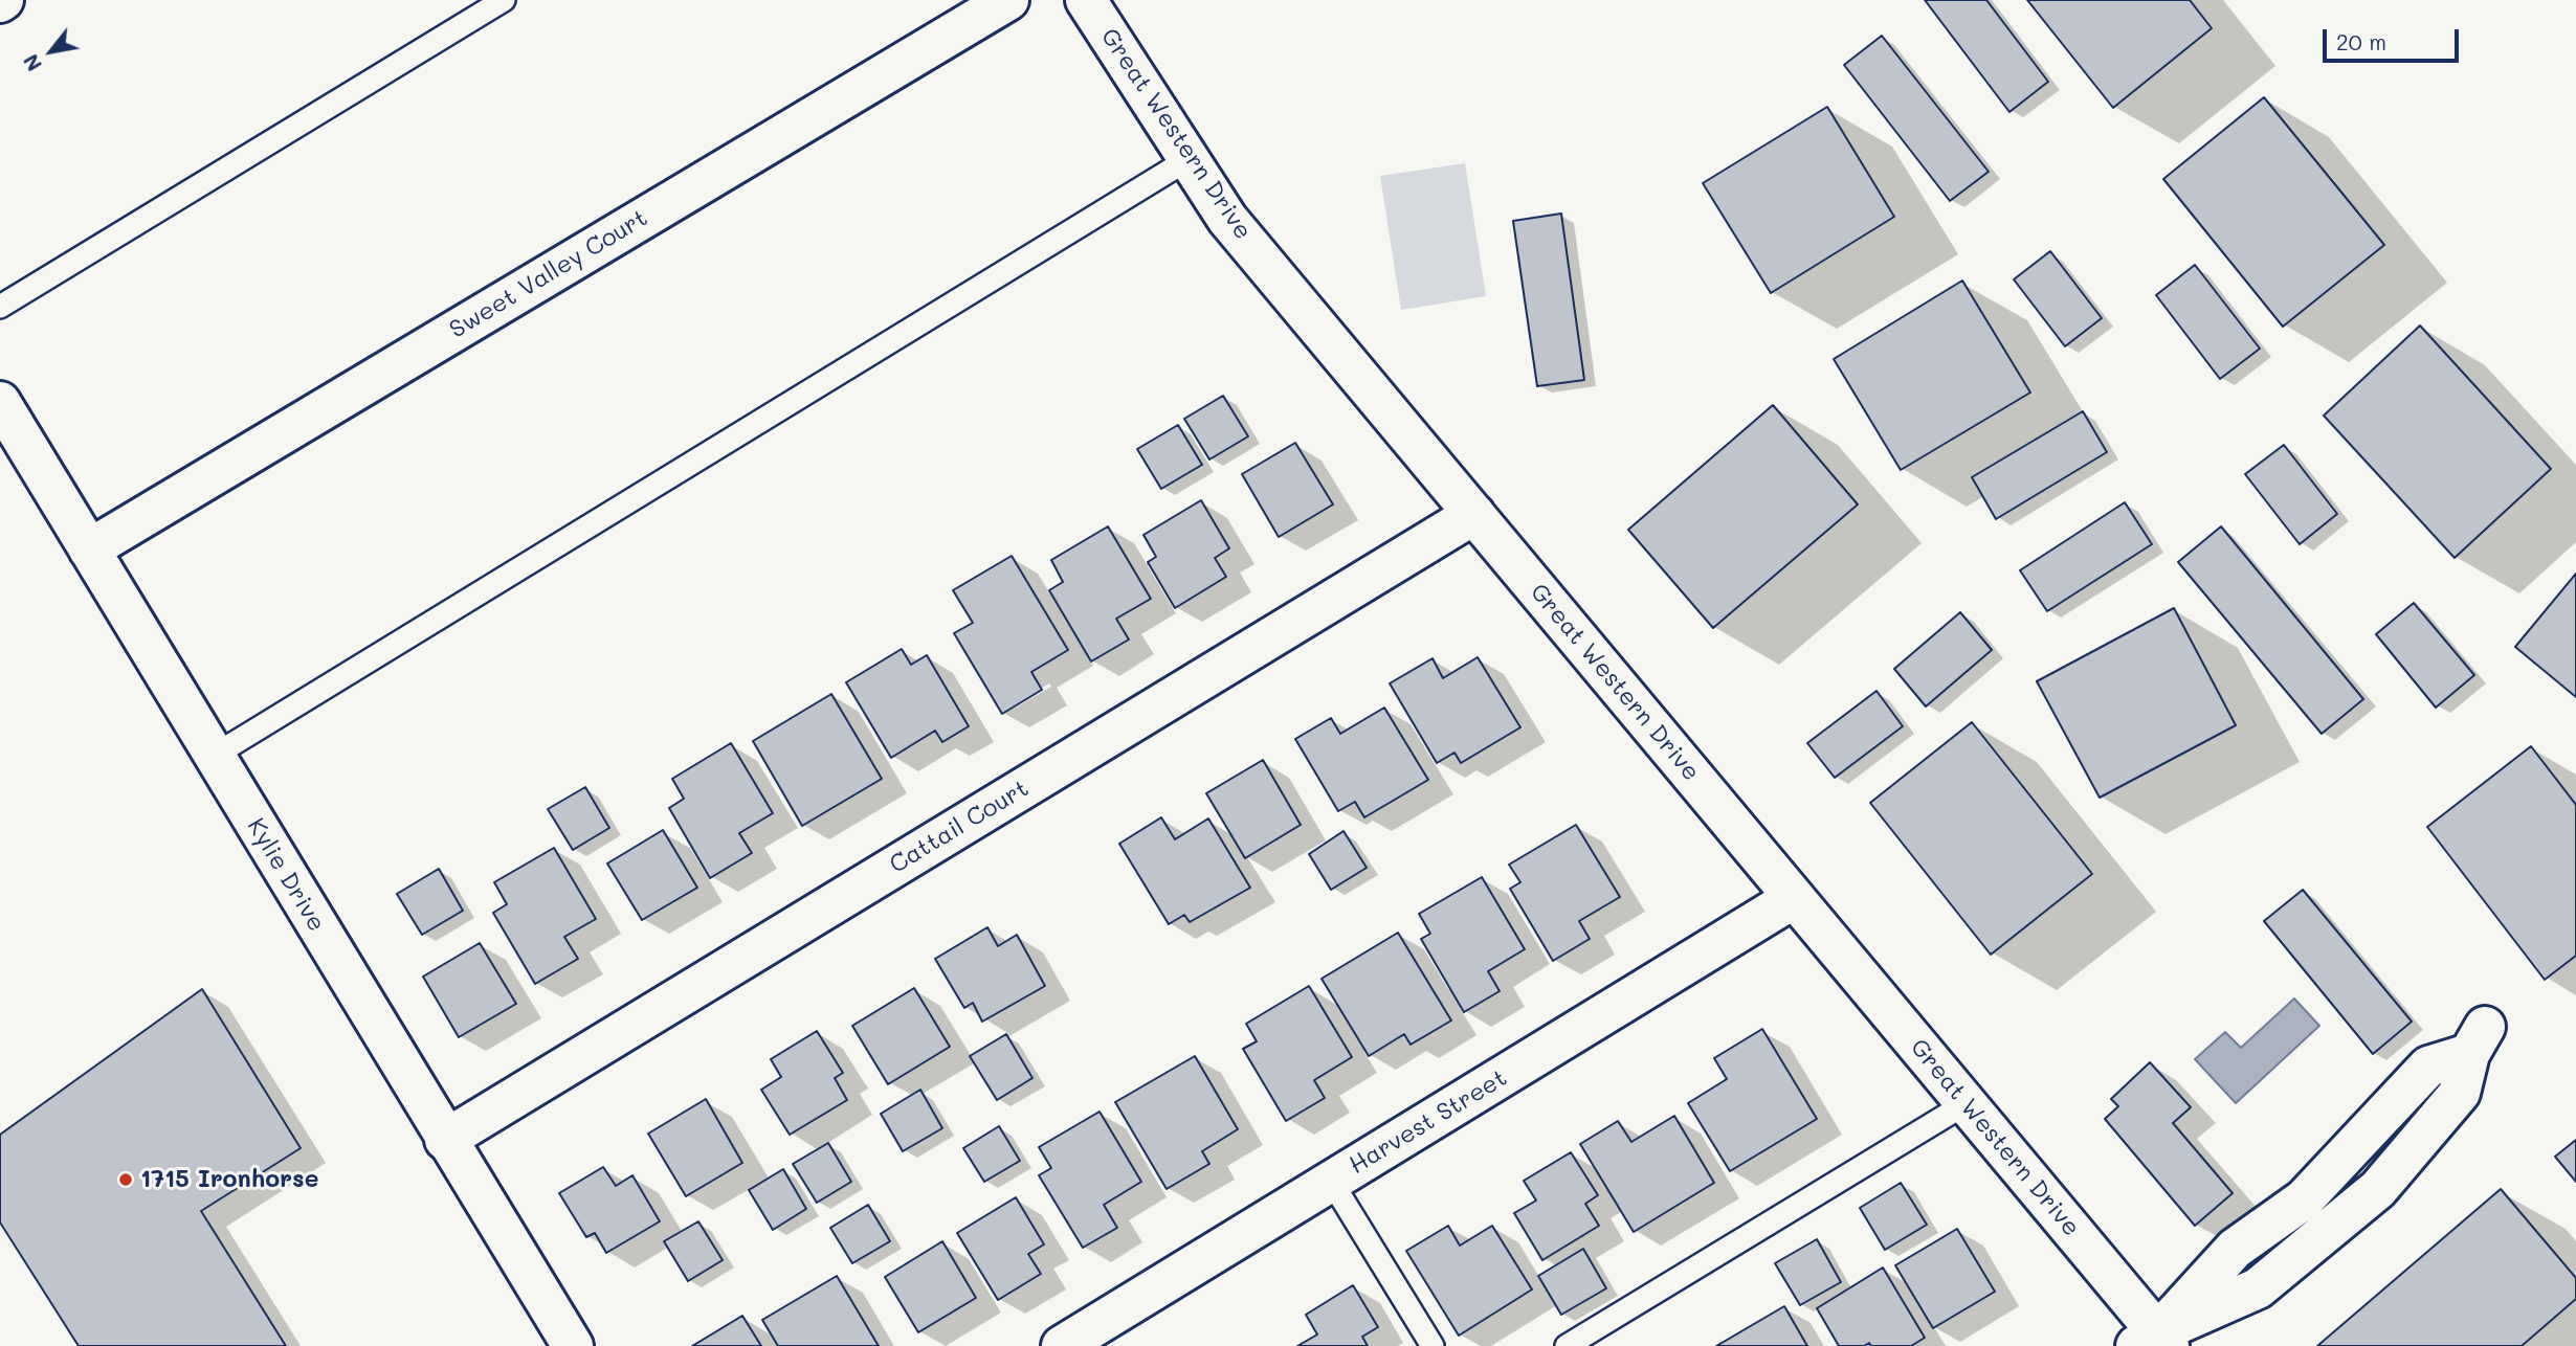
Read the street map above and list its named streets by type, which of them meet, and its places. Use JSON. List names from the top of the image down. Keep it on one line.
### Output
{"streets":{"street":["Great Western Drive","Sweet Valley Court","Cattail Court","Kylie Drive","Harvest Street"]},"crossings":[["Great Western Drive","Cattail Court"],["Great Western Drive","Harvest Street"],["Sweet Valley Court","Kylie Drive"],["Cattail Court","Kylie Drive"]],"places":["1715 Ironhorse"],"scale_bar":"20 m","north":"bottom left"}
